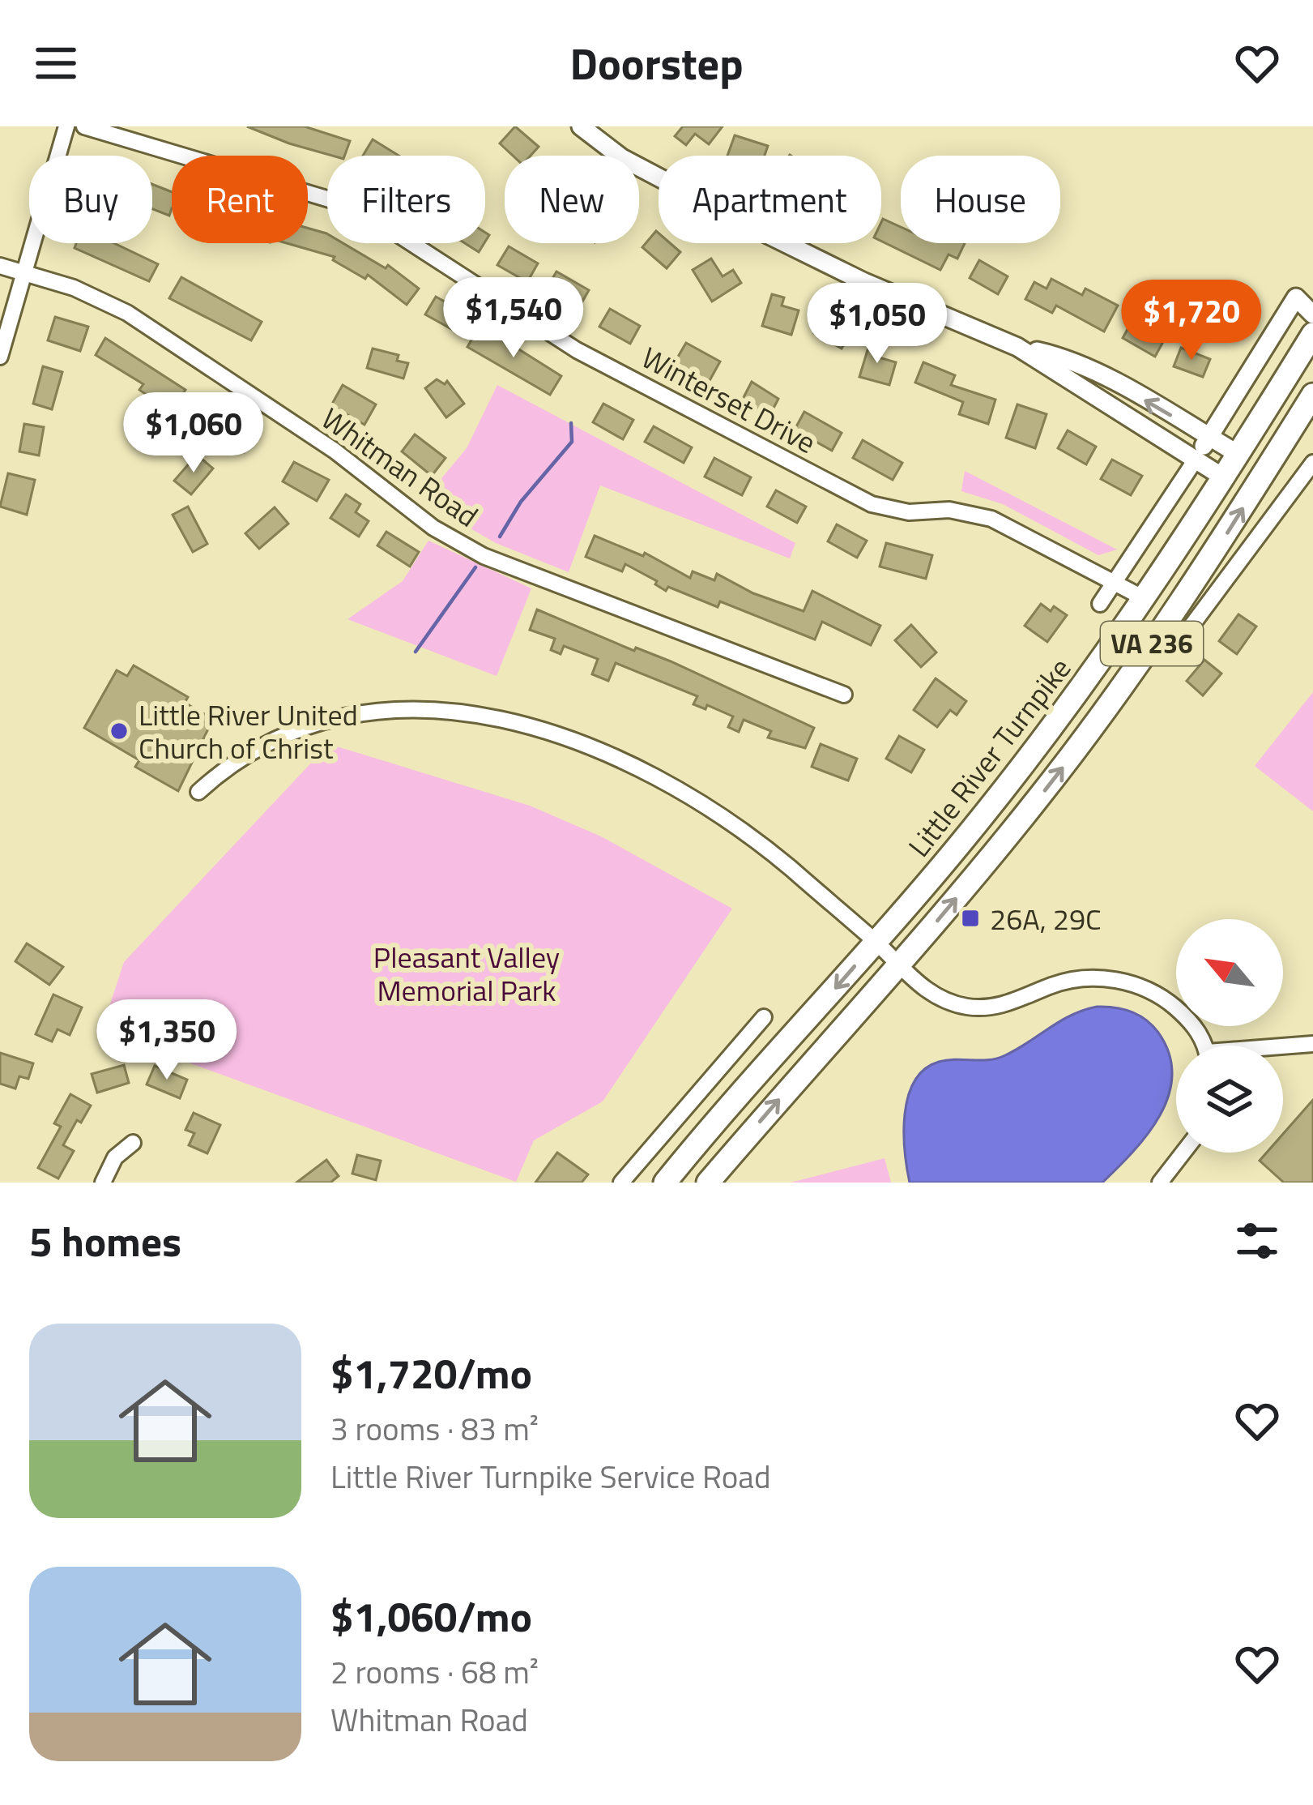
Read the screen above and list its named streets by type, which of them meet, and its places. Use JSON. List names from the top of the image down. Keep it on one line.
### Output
{"streets":{"main road":["VA 236","Little River Turnpike"],"street":["Winterset Drive","Whitman Road"]},"crossings":[["Winterset Drive","Little River Turnpike"]],"parks":["Pleasant Valley Memorial Park"],"places":{"other":["Little River United Church of Christ"],"transit":["26A, 29C"]},"north":"top left","page":{"header":"Doorstep","chip":["Buy","Rent","Filters","New","Apartment","House"],"price":["$1,540","$1,720","$1,050","$1,060","$1,350"],"heading":"5 homes","list":[{"name":"$1,720/mo","note":"3 rooms · 83 m² · Little River Turnpike Service Road"},{"name":"$1,060/mo","note":"2 rooms · 68 m² · Whitman Road"}]}}
